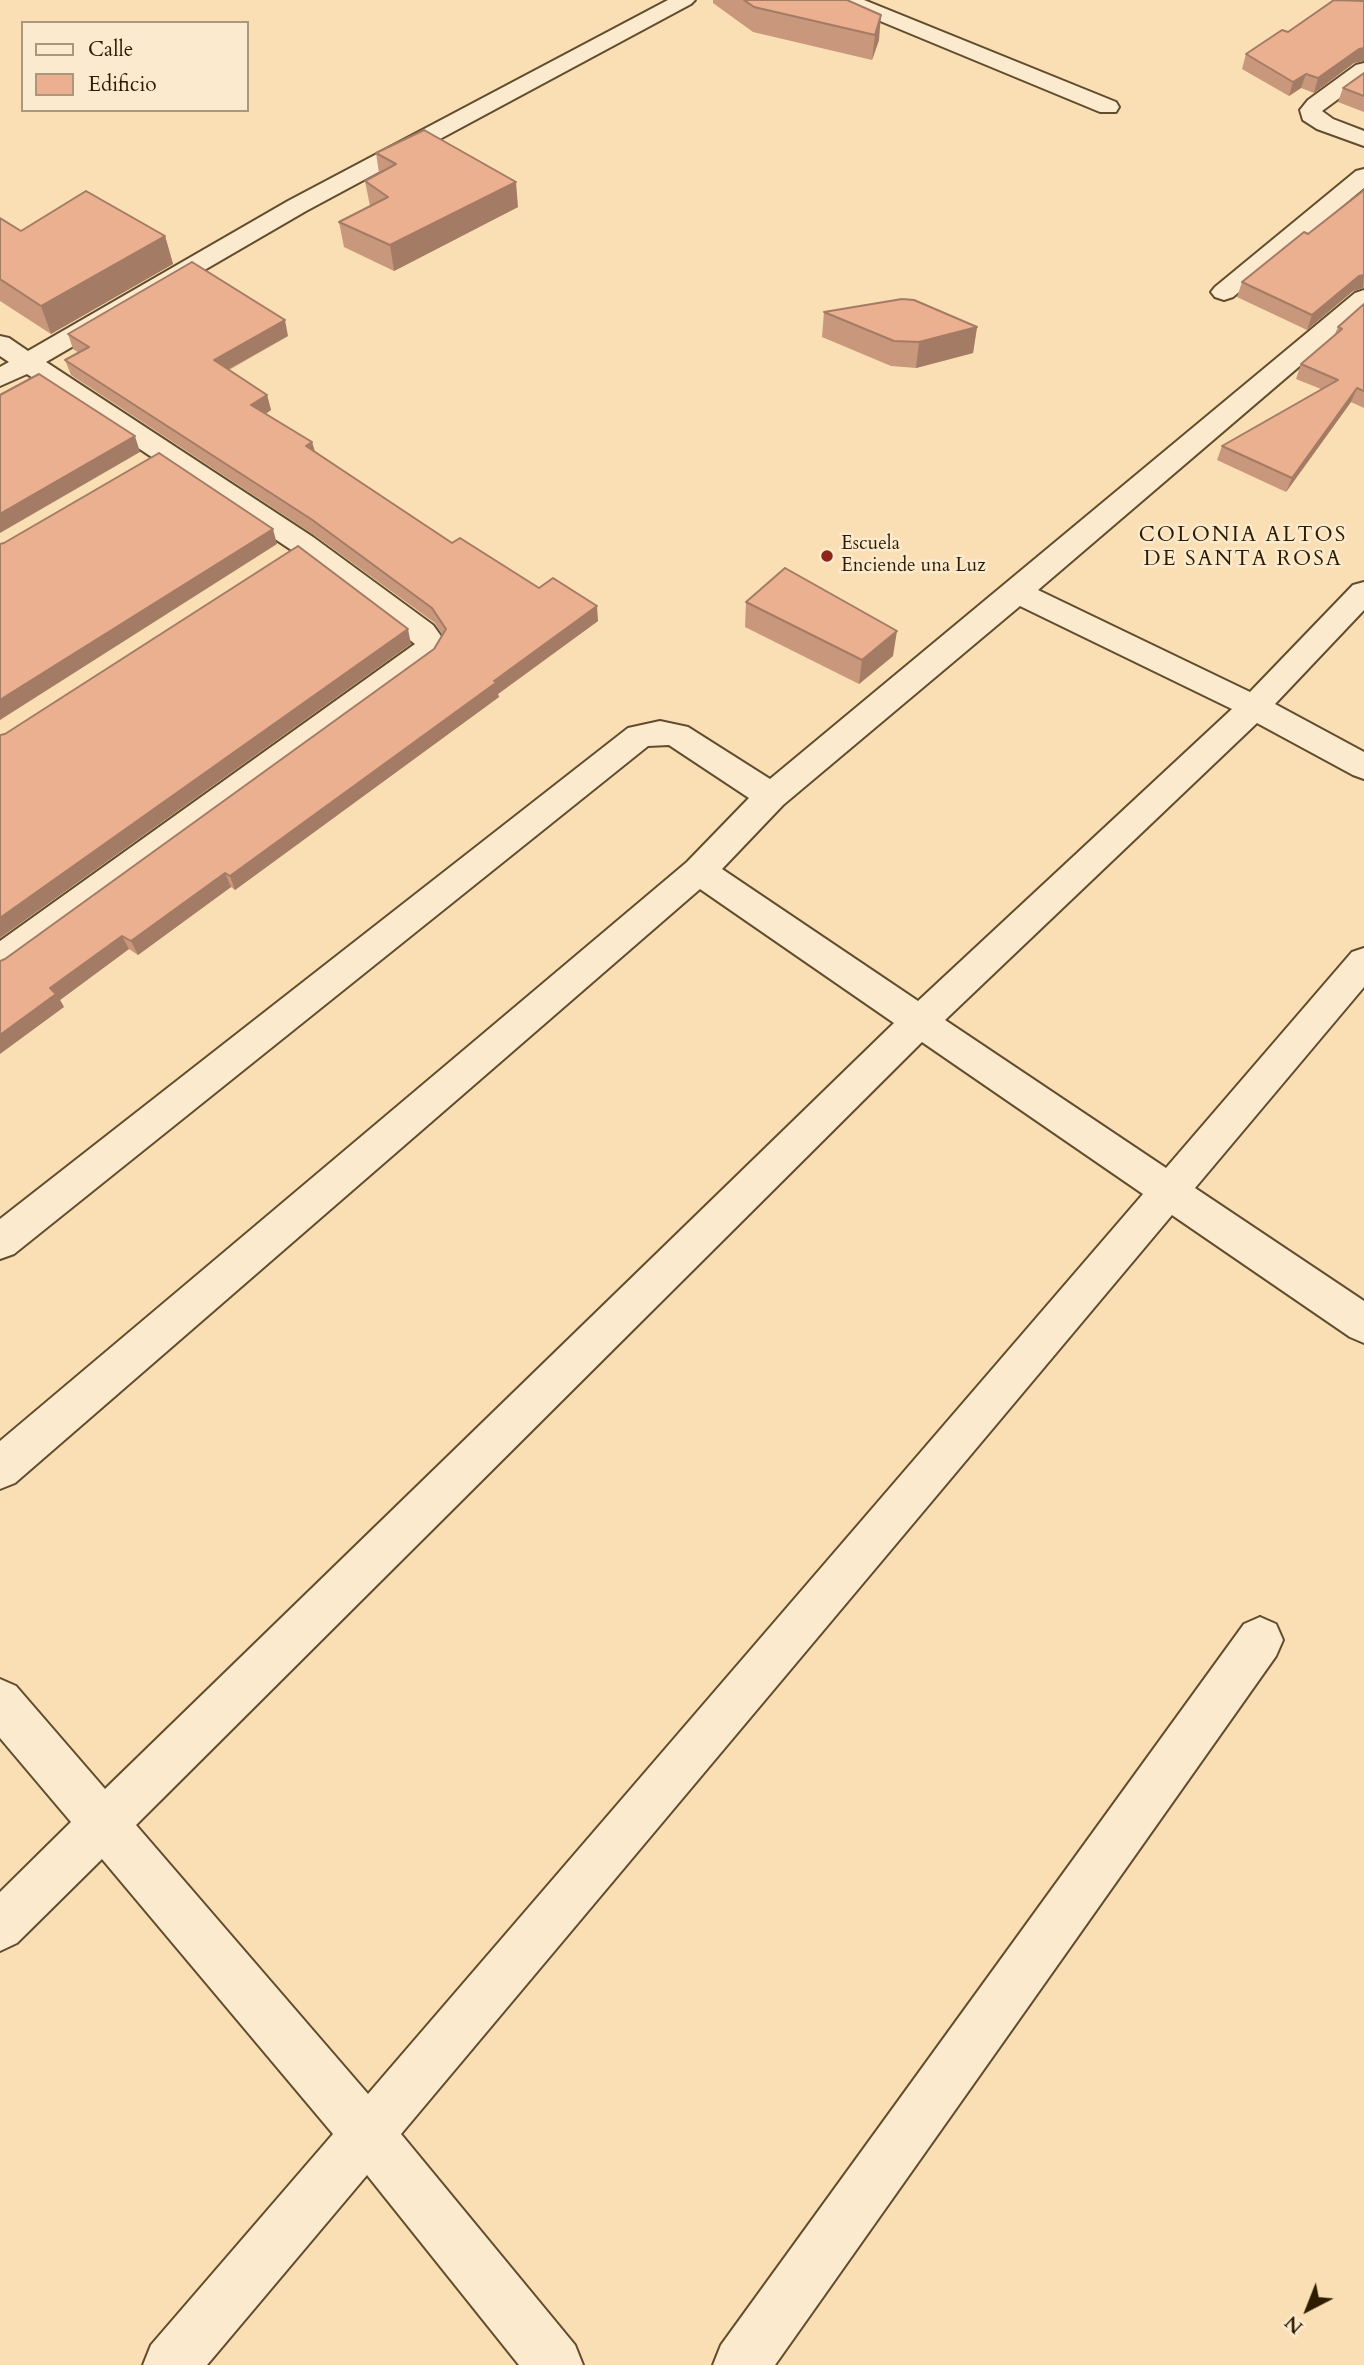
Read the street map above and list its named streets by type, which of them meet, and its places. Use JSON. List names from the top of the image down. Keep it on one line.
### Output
{"districts":["COLONIA ALTOS DE SANTA ROSA"],"places":["Escuela Enciende una Luz"],"legend":["Calle","Edificio"],"north":"bottom left"}
